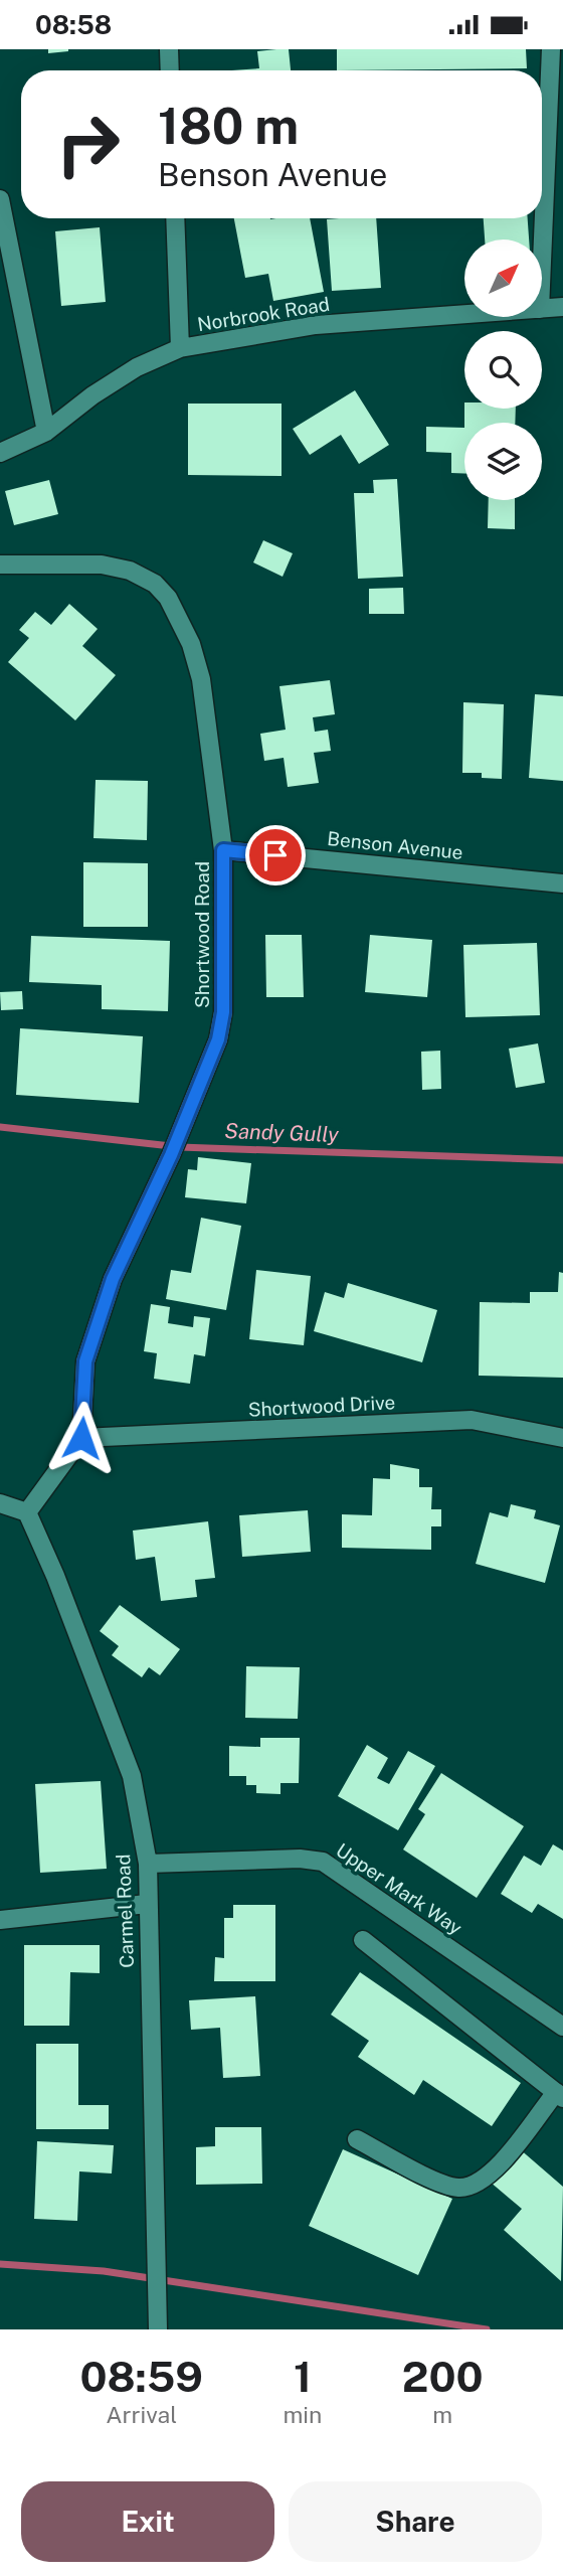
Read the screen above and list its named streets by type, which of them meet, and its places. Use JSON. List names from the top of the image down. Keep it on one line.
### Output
{"streets":{"street":["Norbrook Road","Benson Avenue","Shortwood Road","Shortwood Drive","Upper Mark Way","Carmel Road"]},"crossings":[["Benson Avenue","Shortwood Road"],["Shortwood Road","Shortwood Drive"],["Upper Mark Way","Carmel Road"]],"water":["Sandy Gully"],"north":"top right","page":{"status":"08:58","turn":["180 m","Benson Avenue"],"eta":["08:59","Arrival","1","min","200","m"],"buttons":["Exit","Share"]}}
